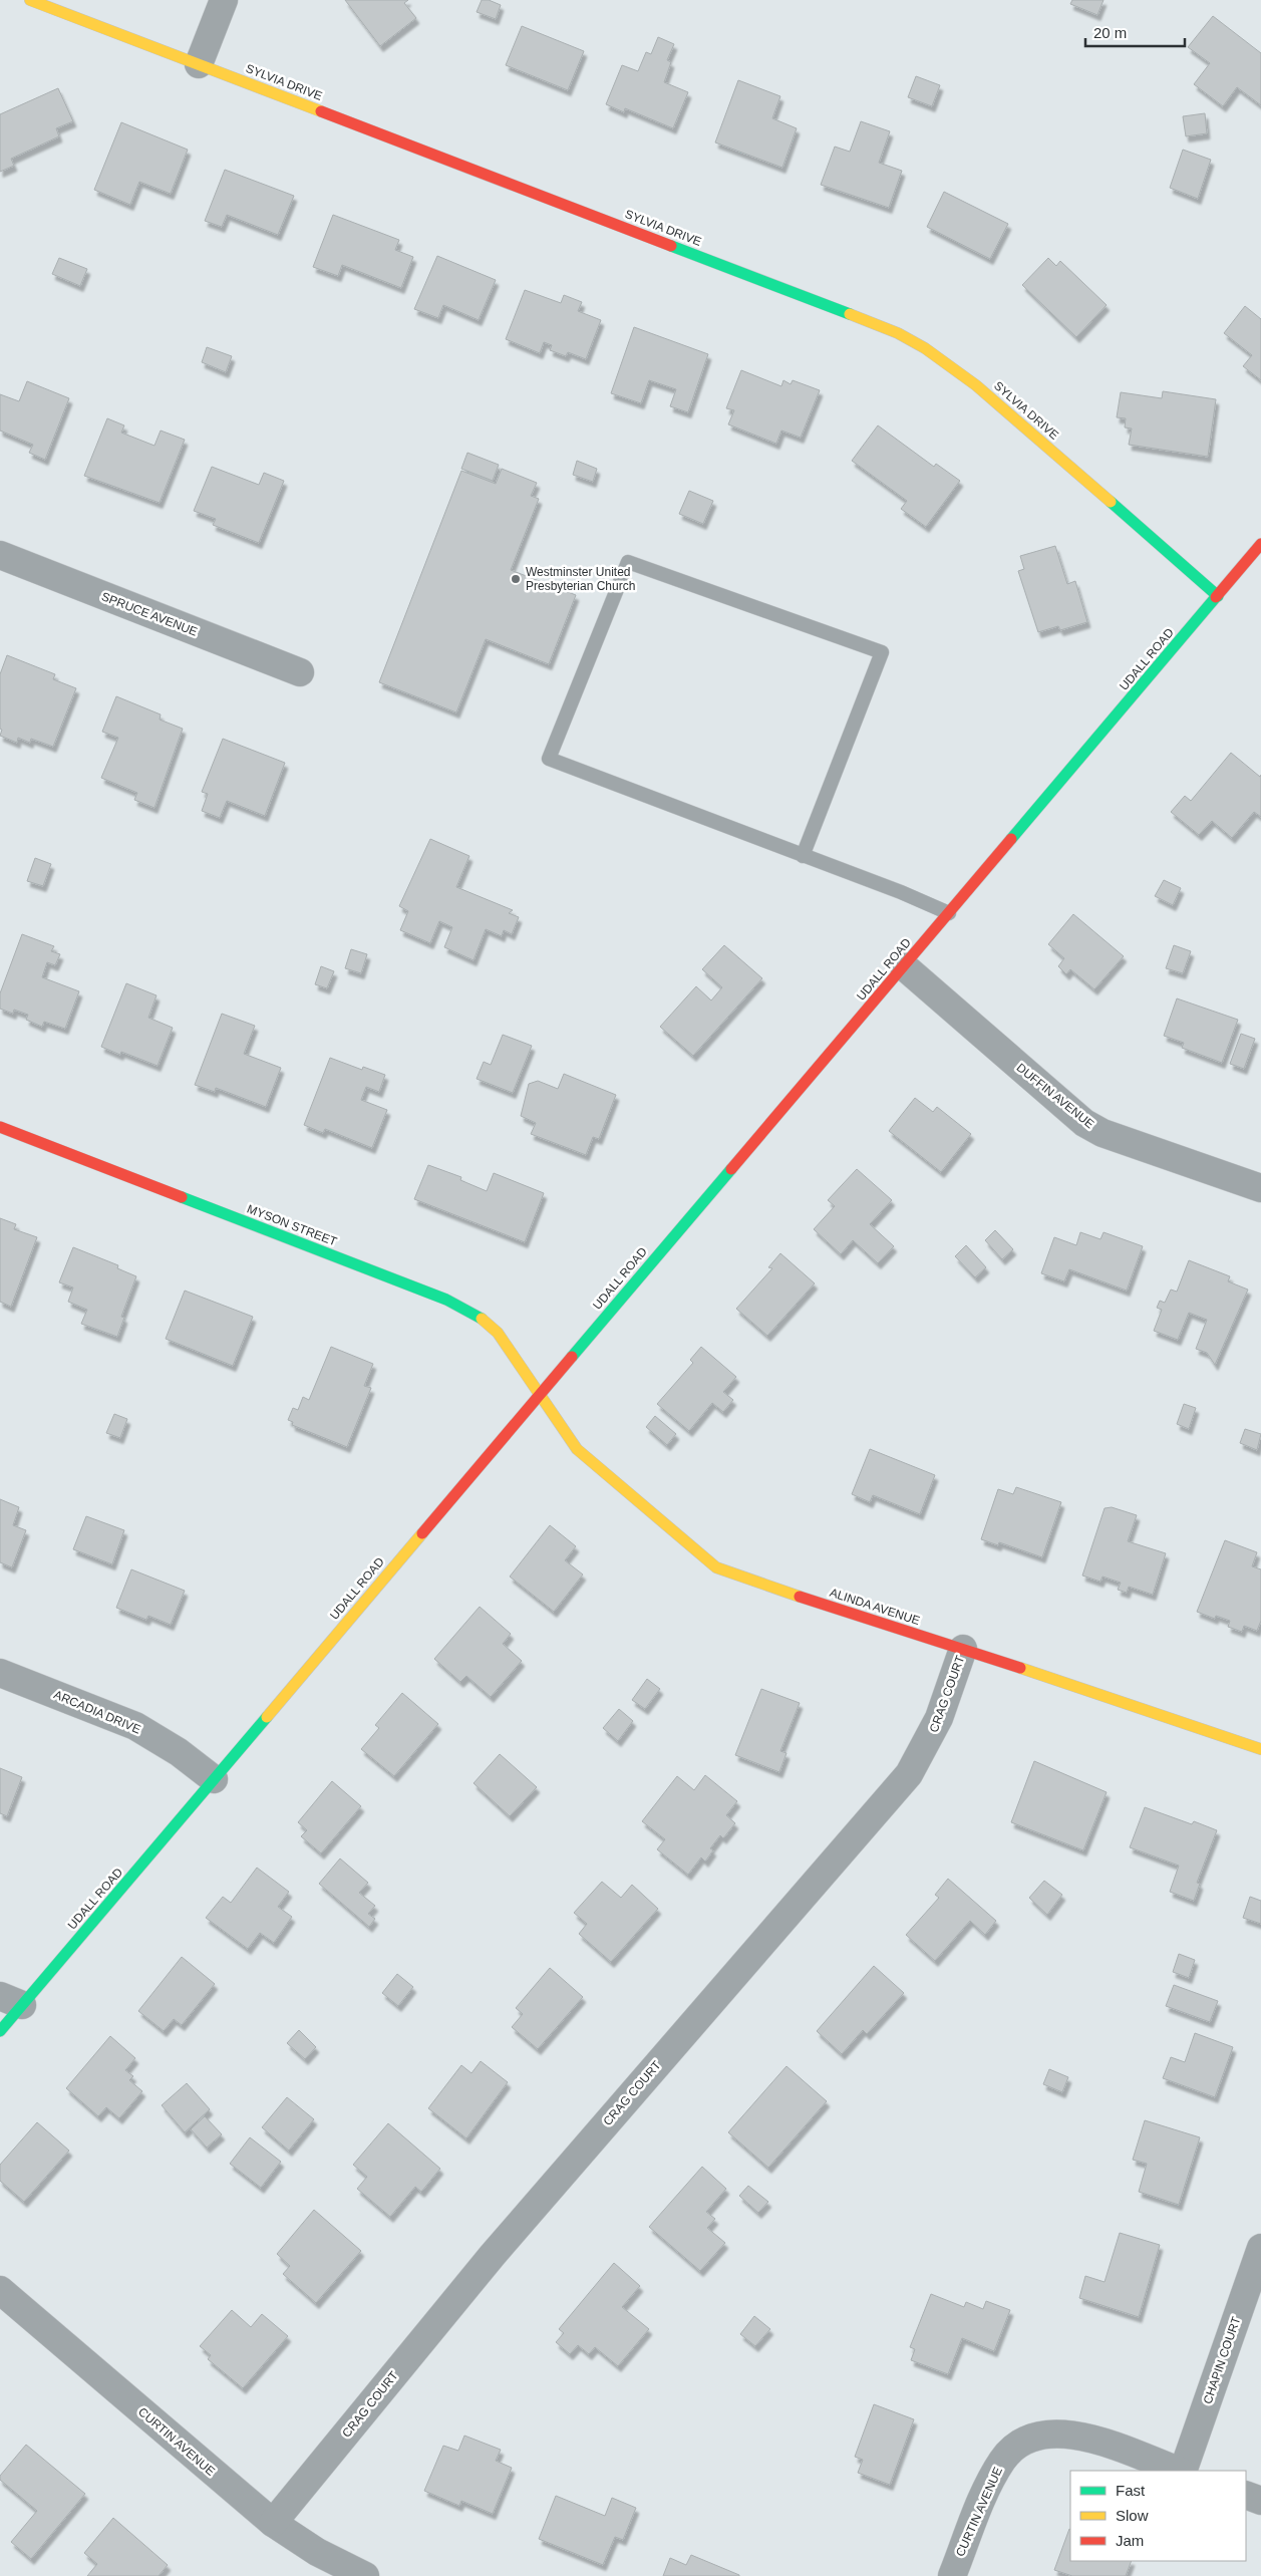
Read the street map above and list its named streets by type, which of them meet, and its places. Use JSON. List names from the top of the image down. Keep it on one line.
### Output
{"streets":{"street":["SYLVIA DRIVE","SPRUCE AVENUE","UDALL ROAD","DUFFIN AVENUE","MYSON STREET","ALINDA AVENUE","CRAG COURT","ARCADIA DRIVE","CHAPIN COURT","CURTIN AVENUE"]},"crossings":[["SYLVIA DRIVE","UDALL ROAD"],["UDALL ROAD","DUFFIN AVENUE"],["UDALL ROAD","MYSON STREET"],["UDALL ROAD","ALINDA AVENUE"],["UDALL ROAD","ARCADIA DRIVE"],["MYSON STREET","ALINDA AVENUE"],["ALINDA AVENUE","CRAG COURT"],["CRAG COURT","CURTIN AVENUE"]],"places":["Westminster United Presbyterian Church"],"legend":["Fast","Slow","Jam"],"scale_bar":"20 m"}
